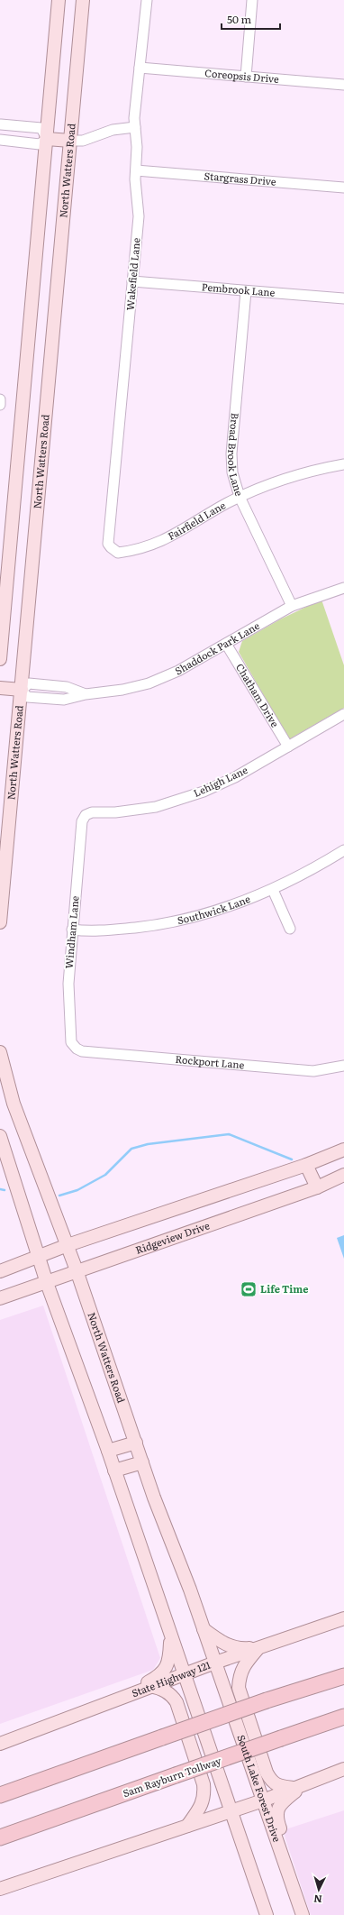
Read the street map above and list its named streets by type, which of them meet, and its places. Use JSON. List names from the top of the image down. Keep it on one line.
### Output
{"streets":{"highway":["Sam Rayburn Tollway"],"main road":["North Watters Road","Ridgeview Drive","State Highway 121","South Lake Forest Drive"],"street":["Coreopsis Drive","Stargrass Drive","Wakefield Lane","Pembrook Lane","Broad Brook Lane","Fairfield Lane","Shaddock Park Lane","Chatham Drive","Lehigh Lane","Southwick Lane","Windham Lane","Rockport Lane"]},"crossings":[["Coreopsis Drive","Wakefield Lane"],["North Watters Road","Shaddock Park Lane"],["North Watters Road","Ridgeview Drive"],["North Watters Road","State Highway 121"],["North Watters Road","South Lake Forest Drive"],["Stargrass Drive","Wakefield Lane"],["Wakefield Lane","Pembrook Lane"],["Wakefield Lane","Fairfield Lane"],["Pembrook Lane","Broad Brook Lane"],["Broad Brook Lane","Fairfield Lane"],["Broad Brook Lane","Shaddock Park Lane"],["Shaddock Park Lane","Chatham Drive"],["Chatham Drive","Lehigh Lane"],["Lehigh Lane","Windham Lane"],["Southwick Lane","Windham Lane"],["Windham Lane","Rockport Lane"],["State Highway 121","South Lake Forest Drive"]],"places":{"sports":["Life Time"]},"scale_bar":"50 m","north":"bottom"}
